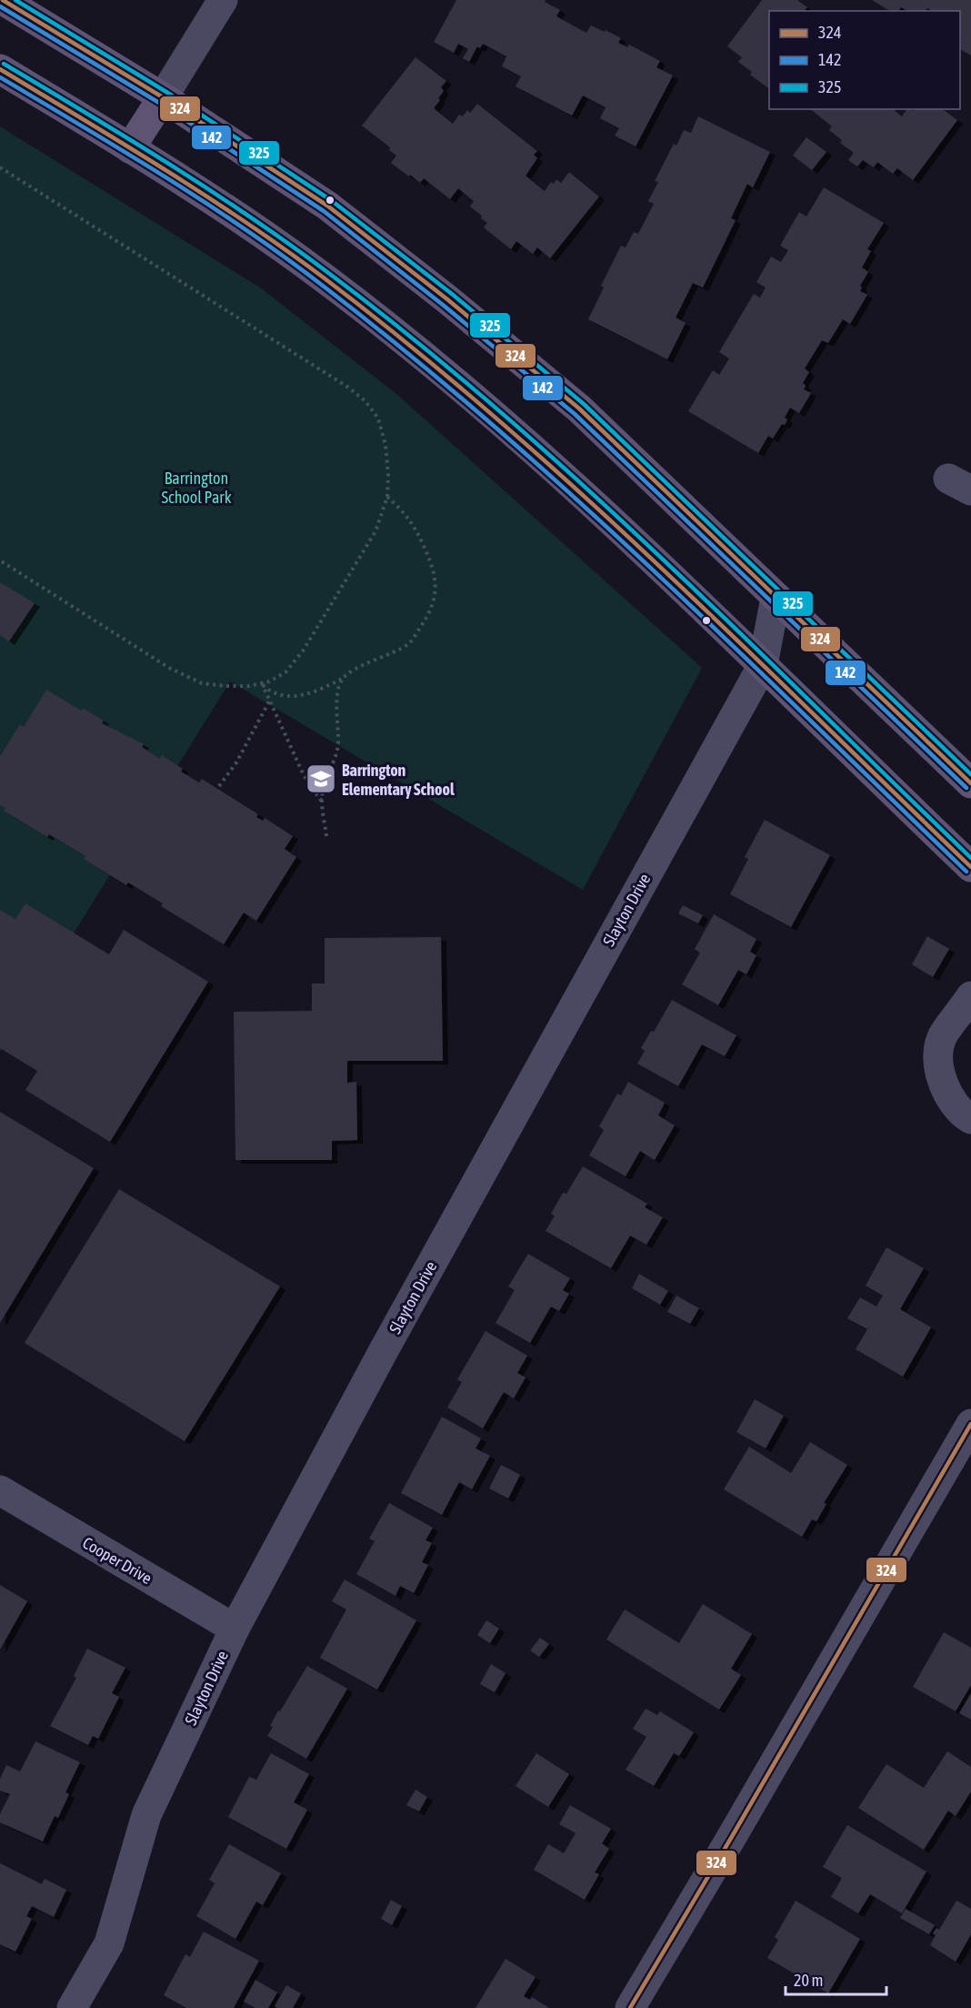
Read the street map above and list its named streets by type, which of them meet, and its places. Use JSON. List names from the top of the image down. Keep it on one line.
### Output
{"streets":{"street":["Slayton Drive","Cooper Drive"]},"crossings":[["Slayton Drive","Cooper Drive"]],"parks":["Barrington School Park"],"places":{"school or university":["Barrington Elementary School"]},"lines":["transit line 324","transit line 325","transit line 142"],"legend":["324","142","325"],"scale_bar":"20 m"}
